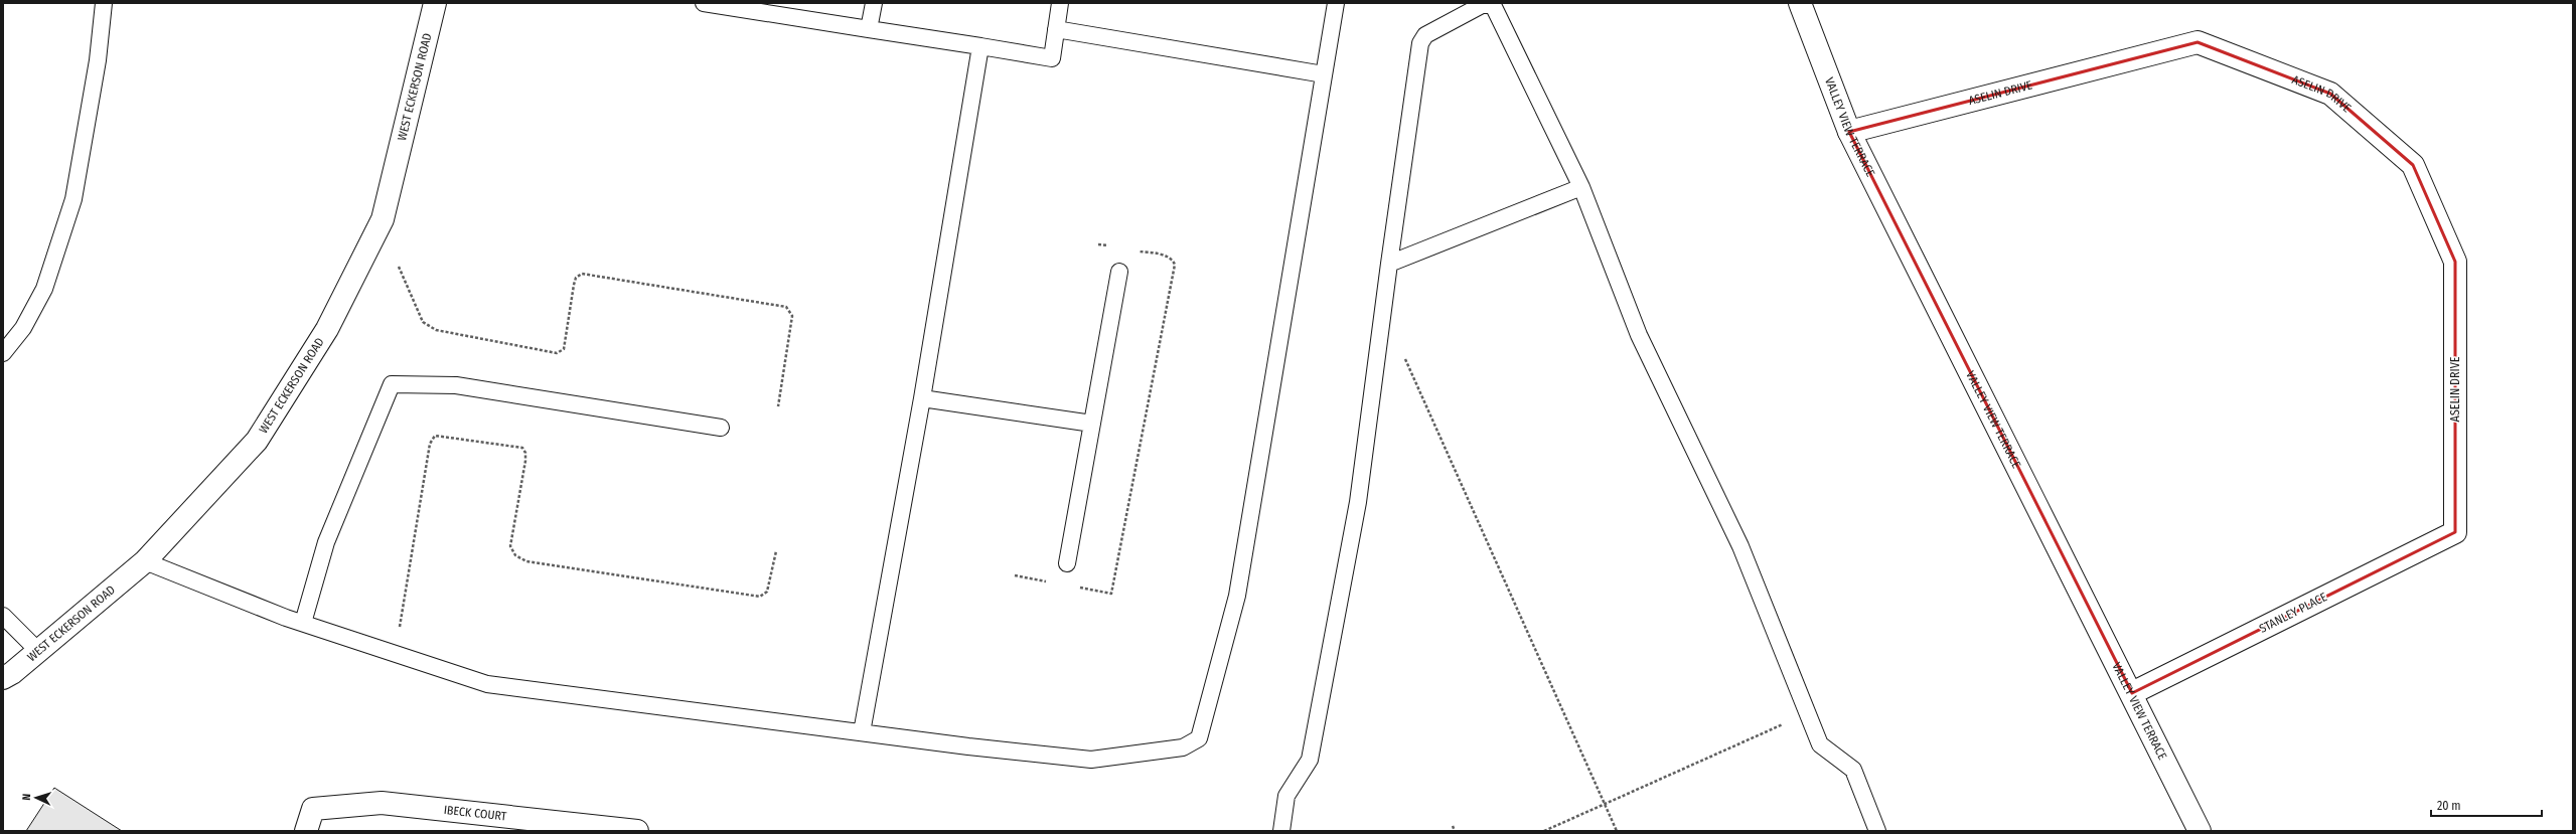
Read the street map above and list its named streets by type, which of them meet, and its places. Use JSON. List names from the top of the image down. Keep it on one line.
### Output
{"streets":{"street":["WEST ECKERSON ROAD","ASELIN DRIVE","VALLEY VIEW TERRACE","STANLEY PLACE","IBECK COURT"]},"crossings":[["ASELIN DRIVE","VALLEY VIEW TERRACE"],["ASELIN DRIVE","STANLEY PLACE"],["VALLEY VIEW TERRACE","STANLEY PLACE"]],"scale_bar":"20 m","north":"left"}
